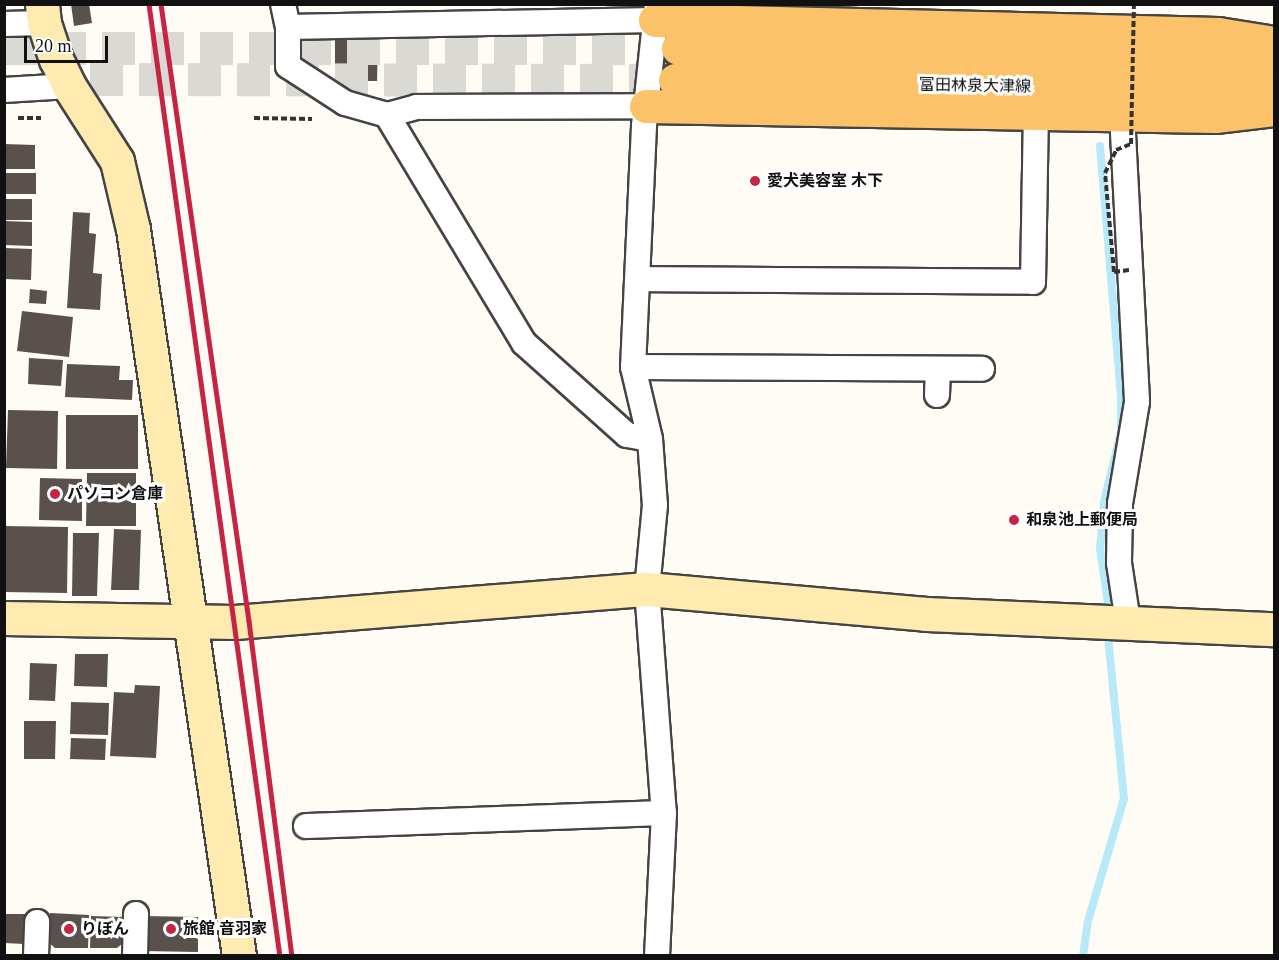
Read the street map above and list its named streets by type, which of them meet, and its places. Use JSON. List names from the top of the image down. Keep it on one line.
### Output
{"streets":{"main road":["富田林泉大津線"]},"places":["愛犬美容室 木下","パソコン倉庫","和泉池上郵便局","りぼん","旅館 音羽家"],"scale_bar":"20 m"}
